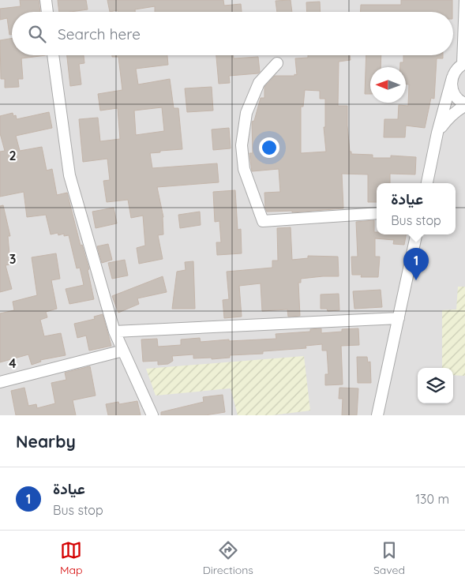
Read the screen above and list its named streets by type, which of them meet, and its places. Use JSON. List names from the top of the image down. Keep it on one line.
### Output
{"north":"left","page":{"search":"Search here","popup":["عيادة","Bus stop"],"pins":"1","heading":"Nearby","list":[{"mark":"1","name":"عيادة","note":"Bus stop","value":"130 m"}],"nav":["Map","Directions","Saved"]},"grid":{"rows":["2","3","4"]}}
